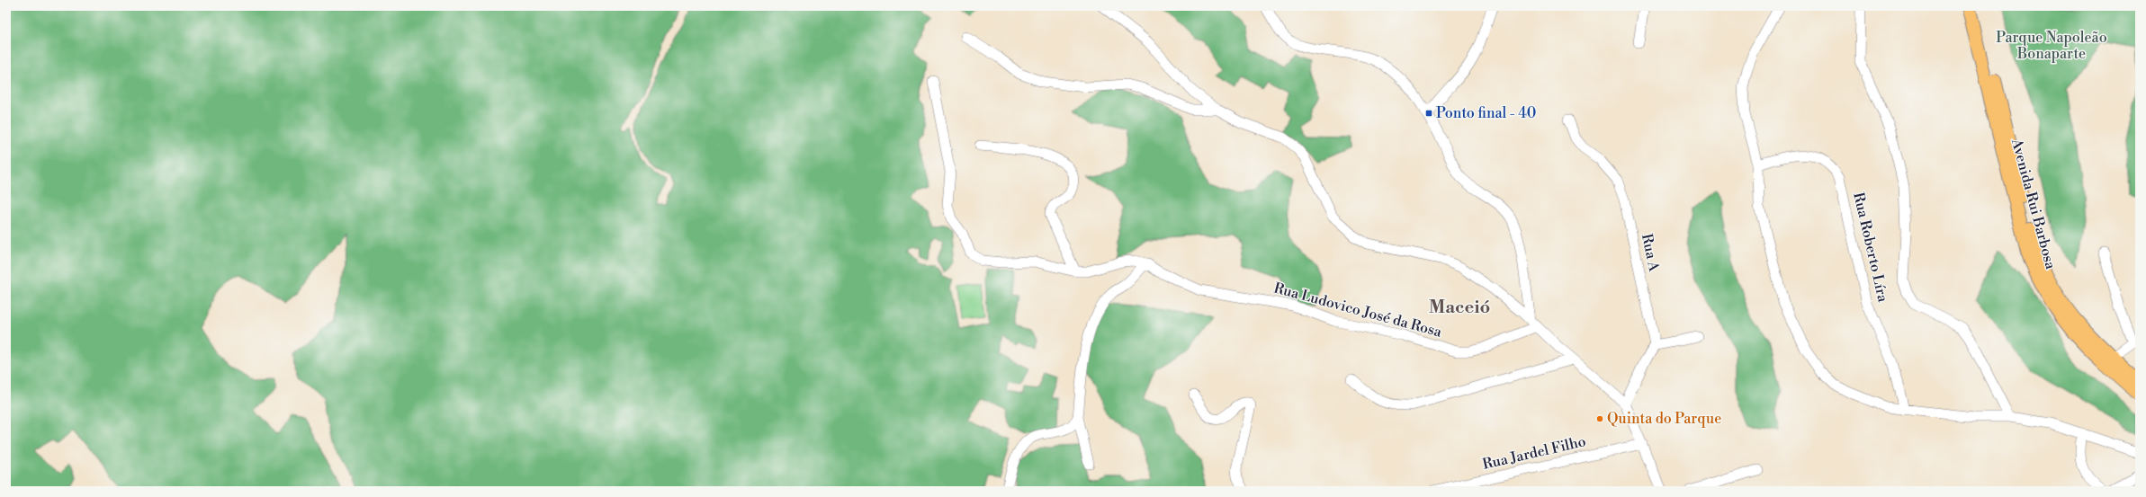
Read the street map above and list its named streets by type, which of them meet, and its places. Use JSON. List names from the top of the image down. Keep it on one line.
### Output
{"streets":{"main road":["Avenida Rui Barbosa"],"street":["Rua Roberto Líra","Rua A","Rua Ludovico José da Rosa","Rua Jardel Filho"]},"districts":["Maceió"],"parks":["Parque Napoleão Bonaparte"],"places":{"transit":["Ponto final - 40"],"other":["Quinta do Parque"]}}
